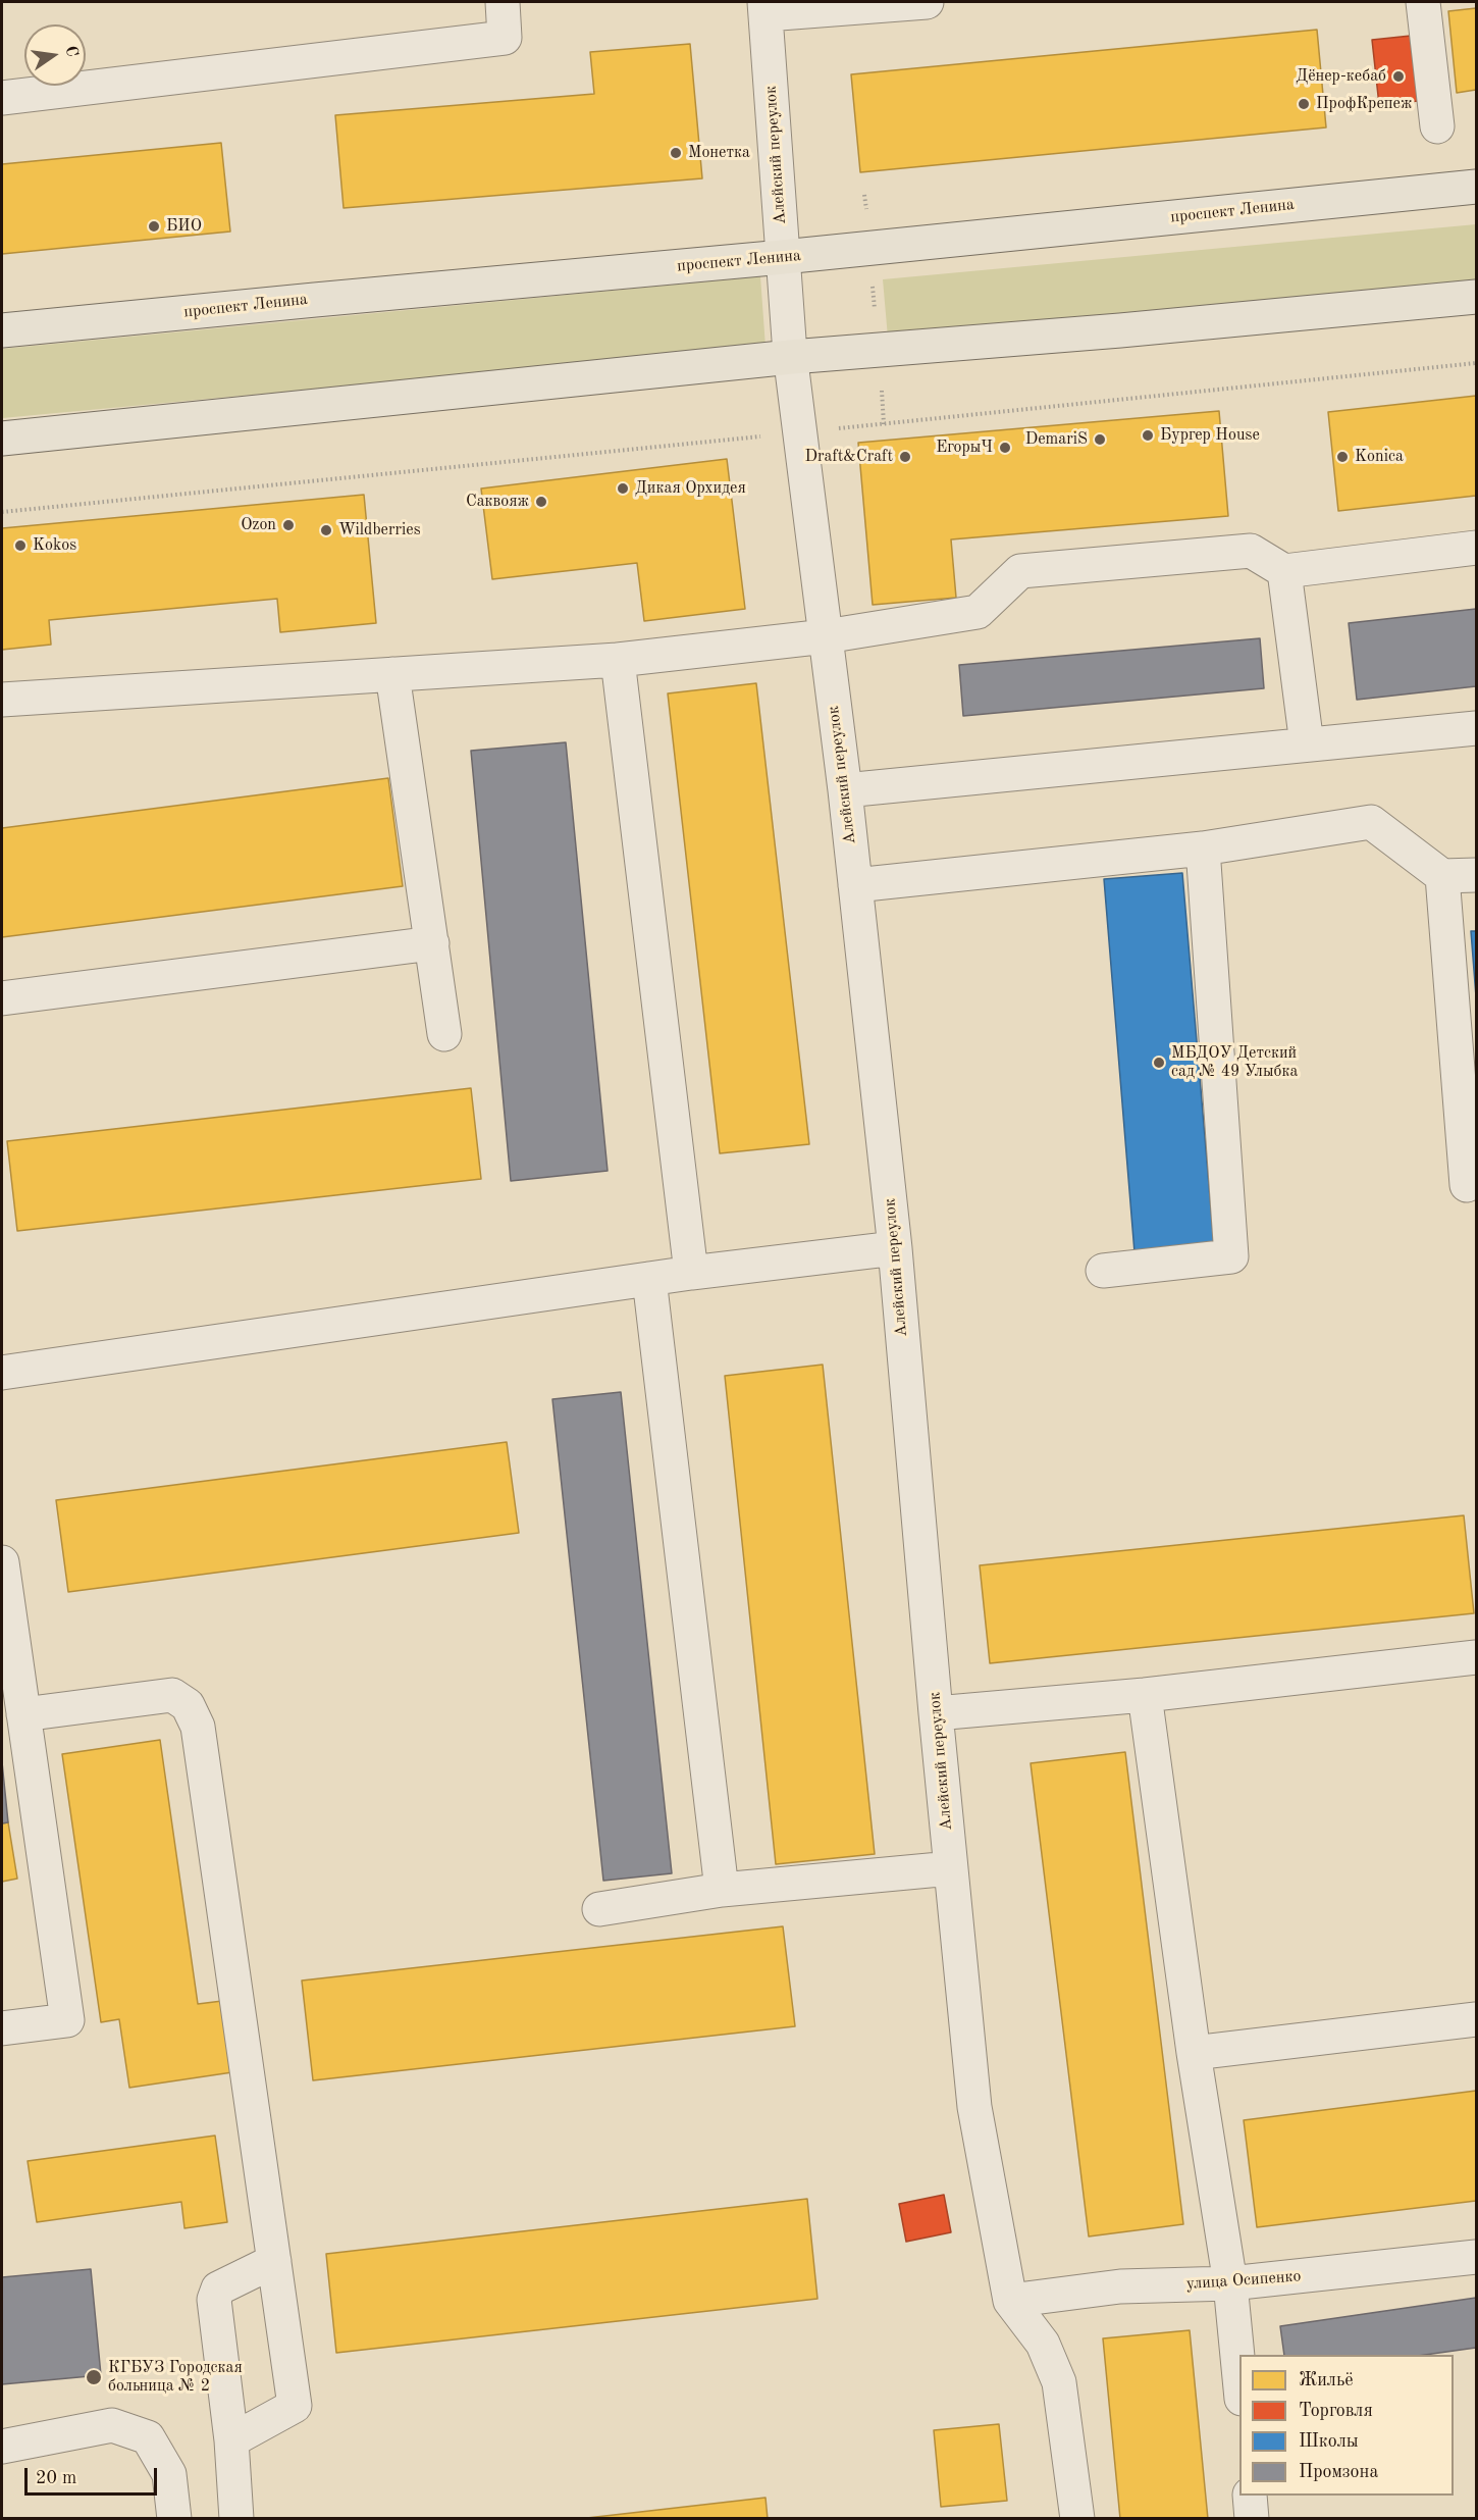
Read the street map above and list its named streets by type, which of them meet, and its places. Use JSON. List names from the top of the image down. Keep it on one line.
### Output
{"streets":{"main road":["проспект Ленина"],"street":["Алейский переулок","улица Осипенко"]},"crossings":[["Алейский переулок","проспект Ленина"],["Алейский переулок","улица Осипенко"]],"places":["Дёнер-кебаб","ПрофКрепеж","Монетка","БИО","Бургер House","DemariS","ЕгорыЧ","Draft&Craft","Konica","Дикая Орхидея","Саквояж","Ozon","Wildberries","Kokos","МБДОУ Детский сад № 49 Улыбка","КГБУЗ Городская больница № 2"],"legend":["Жильё","Торговля","Школы","Промзона"],"scale_bar":"20 m","north":"right"}
